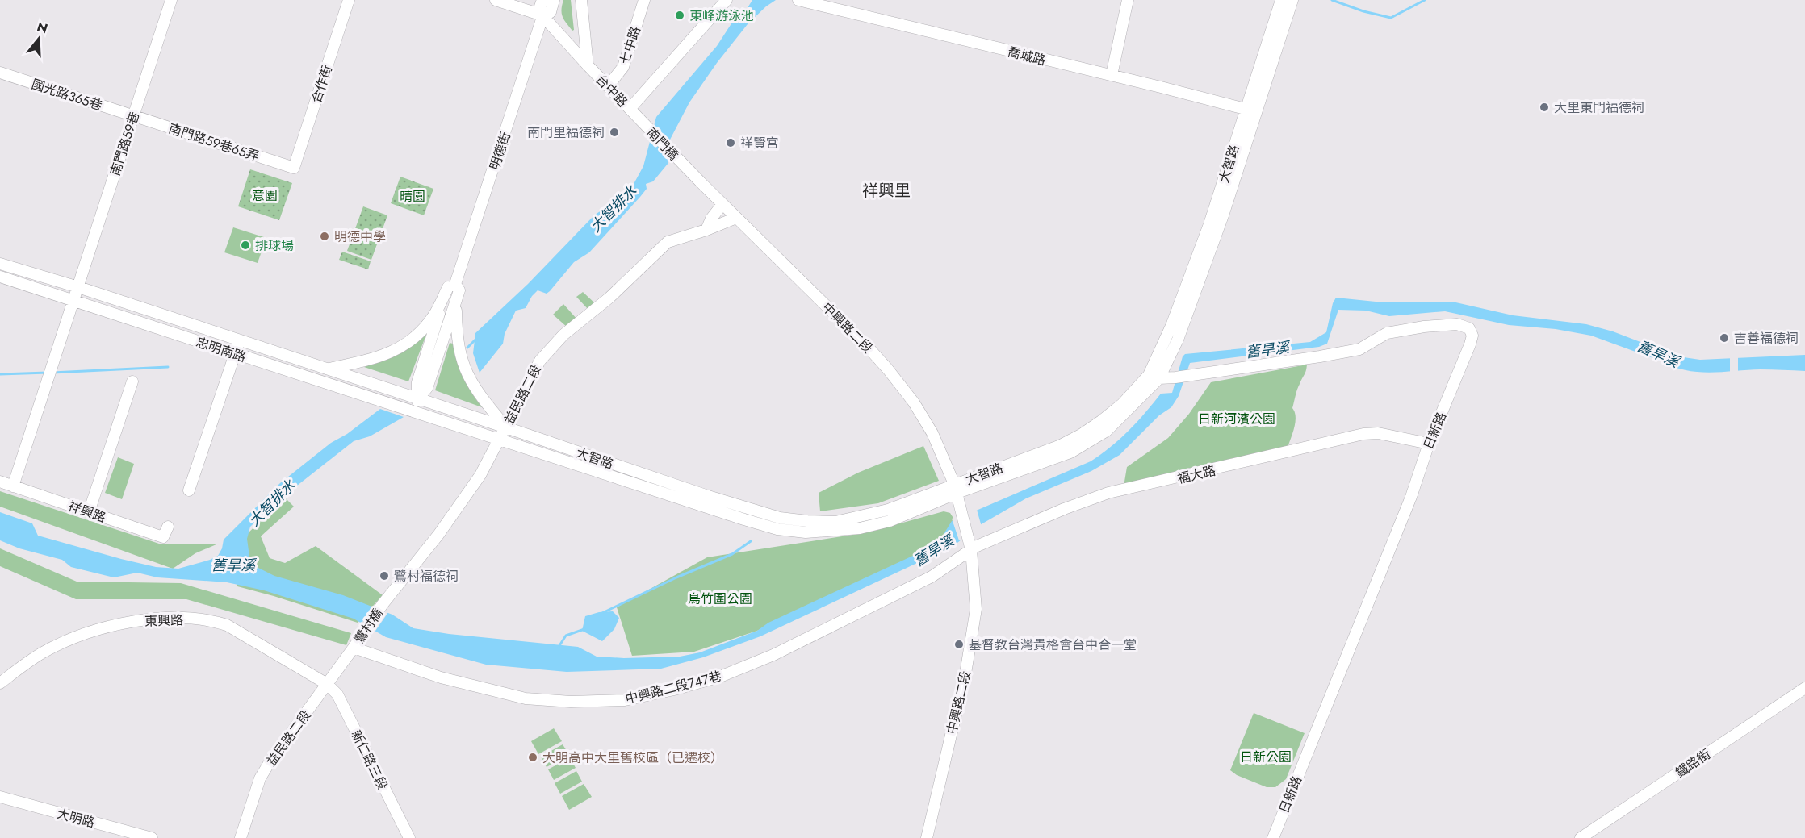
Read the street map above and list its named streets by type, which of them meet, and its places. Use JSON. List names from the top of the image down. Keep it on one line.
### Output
{"streets":{"street":["七中路","喬城路","合作街","台中路","國光路365巷","南門路59巷65弄","南門路59巷","南門橋","明德街","大智路","中興路二段","忠明南路","益民路二段","日新路","福大路","祥興路","東興路","鷺村橋","中興路二段747巷","新仁路三段","鐵路街","大明路"]},"crossings":[["七中路","台中路"],["喬城路","大智路"],["合作街","南門路59巷65弄"],["台中路","南門橋"],["台中路","明德街"],["國光路365巷","南門路59巷65弄"],["國光路365巷","南門路59巷"],["南門路59巷65弄","南門路59巷"],["南門路59巷","忠明南路"],["南門路59巷","祥興路"],["南門橋","中興路二段"],["明德街","大智路"],["明德街","忠明南路"],["大智路","中興路二段"],["大智路","忠明南路"],["大智路","益民路二段"],["大智路","日新路"],["中興路二段","益民路二段"],["中興路二段","福大路"],["中興路二段","中興路二段747巷"],["益民路二段","東興路"],["益民路二段","鷺村橋"],["益民路二段","中興路二段747巷"],["益民路二段","新仁路三段"],["日新路","福大路"],["福大路","中興路二段747巷"],["東興路","新仁路三段"],["鷺村橋","中興路二段747巷"]],"districts":["祥興里"],"water":["大智排水","舊旱溪"],"parks":["意園","晴園","日新河濱公園","鳥竹圍公園","日新公園"],"places":["東峰游泳池","大里東門福德祠","南門里福德祠","祥賢宮","明德中學","排球場","吉善福德祠","鷺村福德祠","基督教台灣貴格會台中合一堂","大明高中大里舊校區（已遷校）"],"north":"top"}
